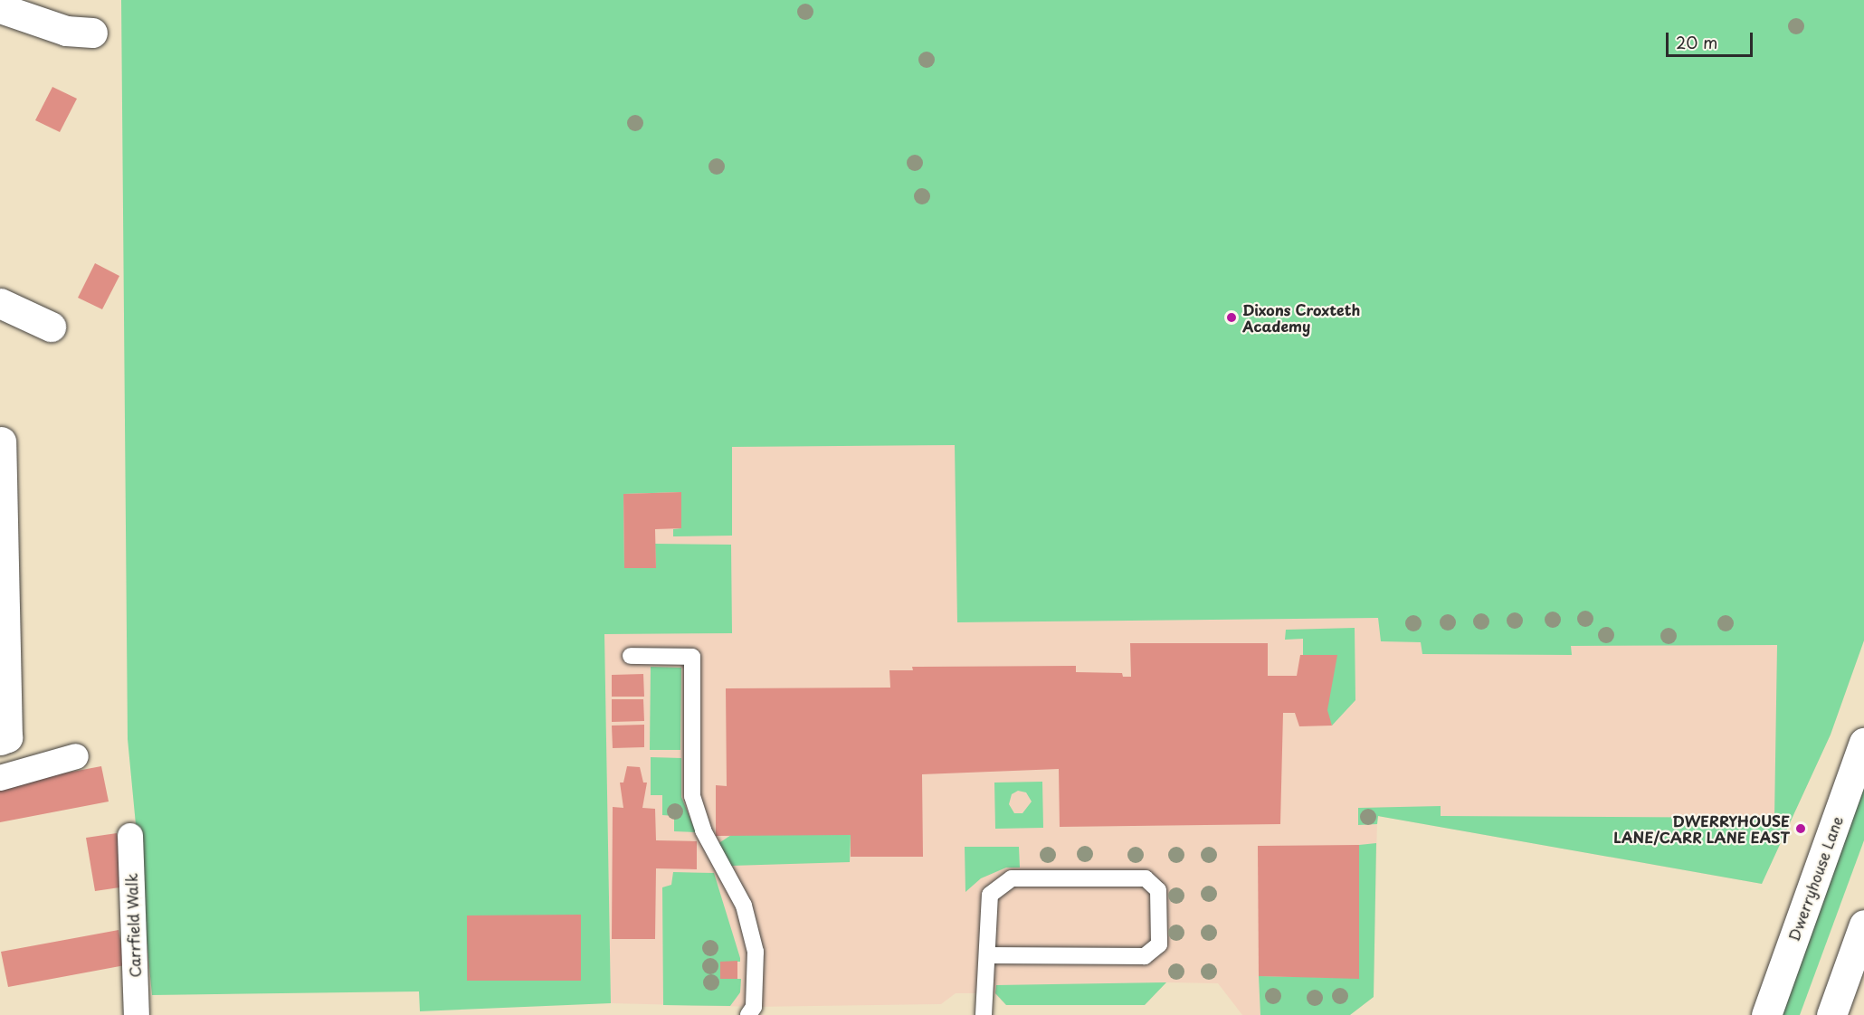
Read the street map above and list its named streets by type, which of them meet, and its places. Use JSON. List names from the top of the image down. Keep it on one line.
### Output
{"streets":{"street":["Dwerryhouse Lane","Carrfield Walk"]},"places":["Dixons Croxteth Academy","DWERRYHOUSE LANE/CARR LANE EAST"],"scale_bar":"20 m"}
